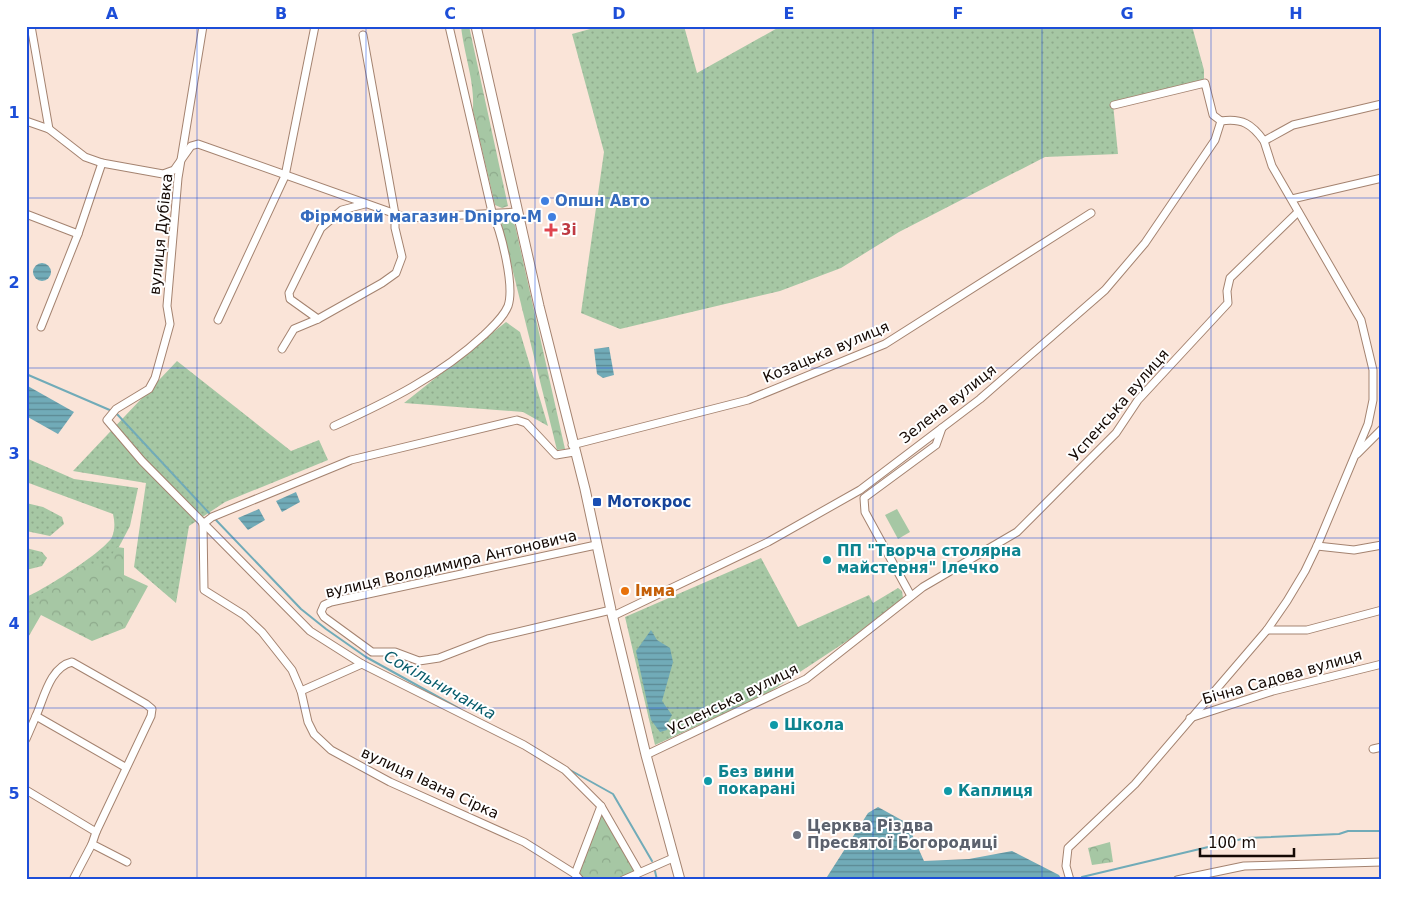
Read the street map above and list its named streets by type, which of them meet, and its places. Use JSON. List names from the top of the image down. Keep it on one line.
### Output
{"streets":{"street":["вулиця Дубівка","Козацька вулиця","Зелена вулиця","Успенська вулиця","вулиця Володимира Антоновича","Бічна Садова вулиця","вулиця Івана Сірка"]},"crossings":[["вулиця Дубівка","Козацька вулиця"],["вулиця Дубівка","вулиця Івана Сірка"],["Козацька вулиця","вулиця Івана Сірка"],["Зелена вулиця","вулиця Володимира Антоновича"],["Успенська вулиця","Бічна Садова вулиця"]],"water":["Сокільничанка"],"places":{"other":["Опшн Авто","Фірмовий магазин Dnipro-M","ПП \"Творча столярна майстерня\" Ілечко","Імма","Школа","Без вини покарані","Каплиця","Церква Різдва Пресвятої Богородиці"],"health":["3і"],"transit":["Мотокрос"]},"scale_bar":"100 m","grid":{"columns":["A","B","C","D","E","F","G","H"],"rows":["1","2","3","4","5"]}}
